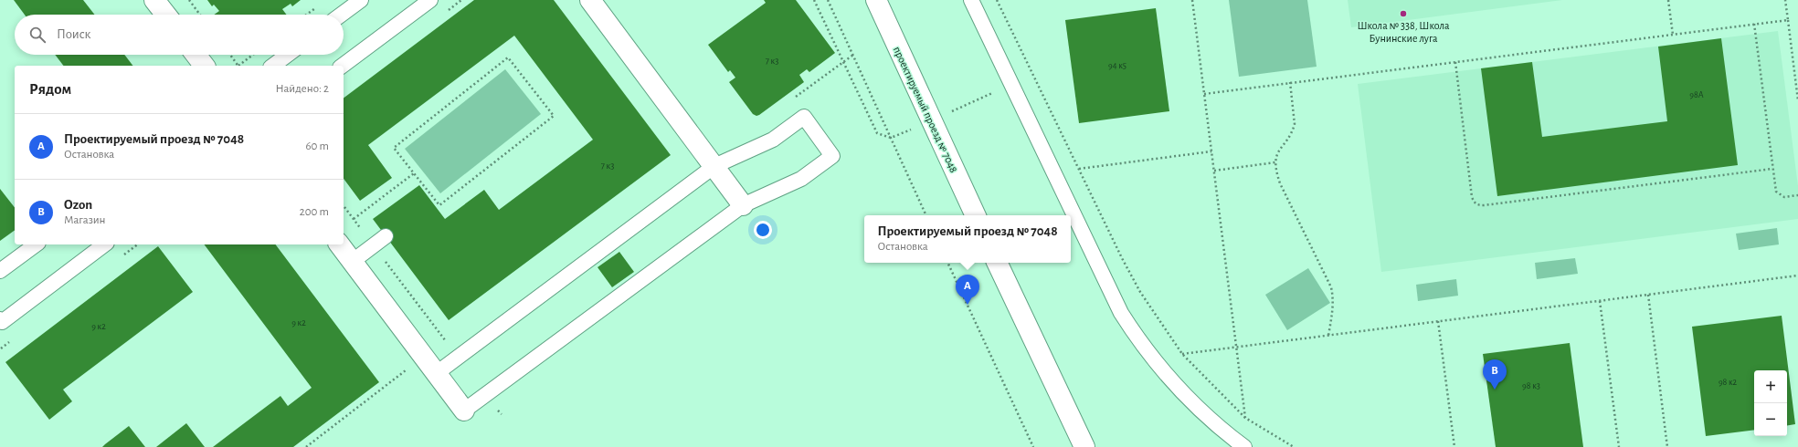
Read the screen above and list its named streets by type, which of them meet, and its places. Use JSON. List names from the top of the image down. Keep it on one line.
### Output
{"streets":{"street":["проектируемый проезд № 7048"]},"places":["Школа № 338, Школа Бунинские луга"],"house_numbers":["7 к3","94 к5","98А","7 к3","9 к2","9 к2","98 к2","98 к3"],"page":{"search":"Поиск","heading":["Рядом","Найдено: 2"],"list":[{"mark":"A","name":"Проектируемый проезд № 7048","note":"Остановка","value":"60 m"},{"mark":"B","name":"Ozon","note":"Магазин","value":"200 m"}],"popup":["Проектируемый проезд № 7048","Остановка"],"pins":["A","B"],"map_buttons":["+","−"]}}
